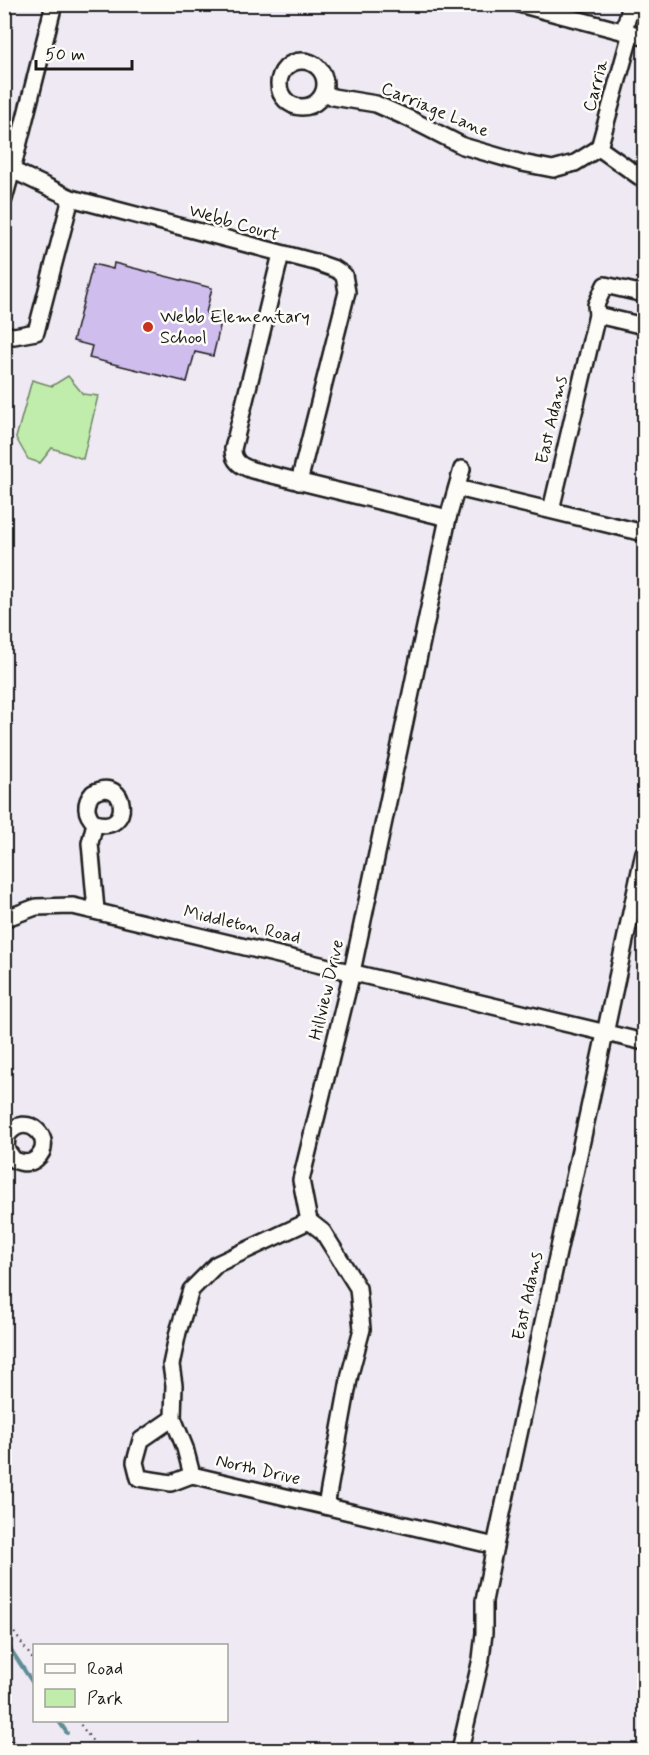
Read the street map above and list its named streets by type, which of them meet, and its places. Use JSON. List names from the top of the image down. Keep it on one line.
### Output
{"streets":{"street":["Carria","Carriage Lane","Webb Court","East Adams","Middleton Road","Hillview Drive","North Drive"]},"crossings":[["Carria","Carriage Lane"],["Webb Court","Hillview Drive"],["East Adams","Middleton Road"],["East Adams","North Drive"],["Middleton Road","Hillview Drive"],["Hillview Drive","North Drive"]],"places":["Webb Elementary School"],"legend":["Road","Park"],"scale_bar":"50 m"}
